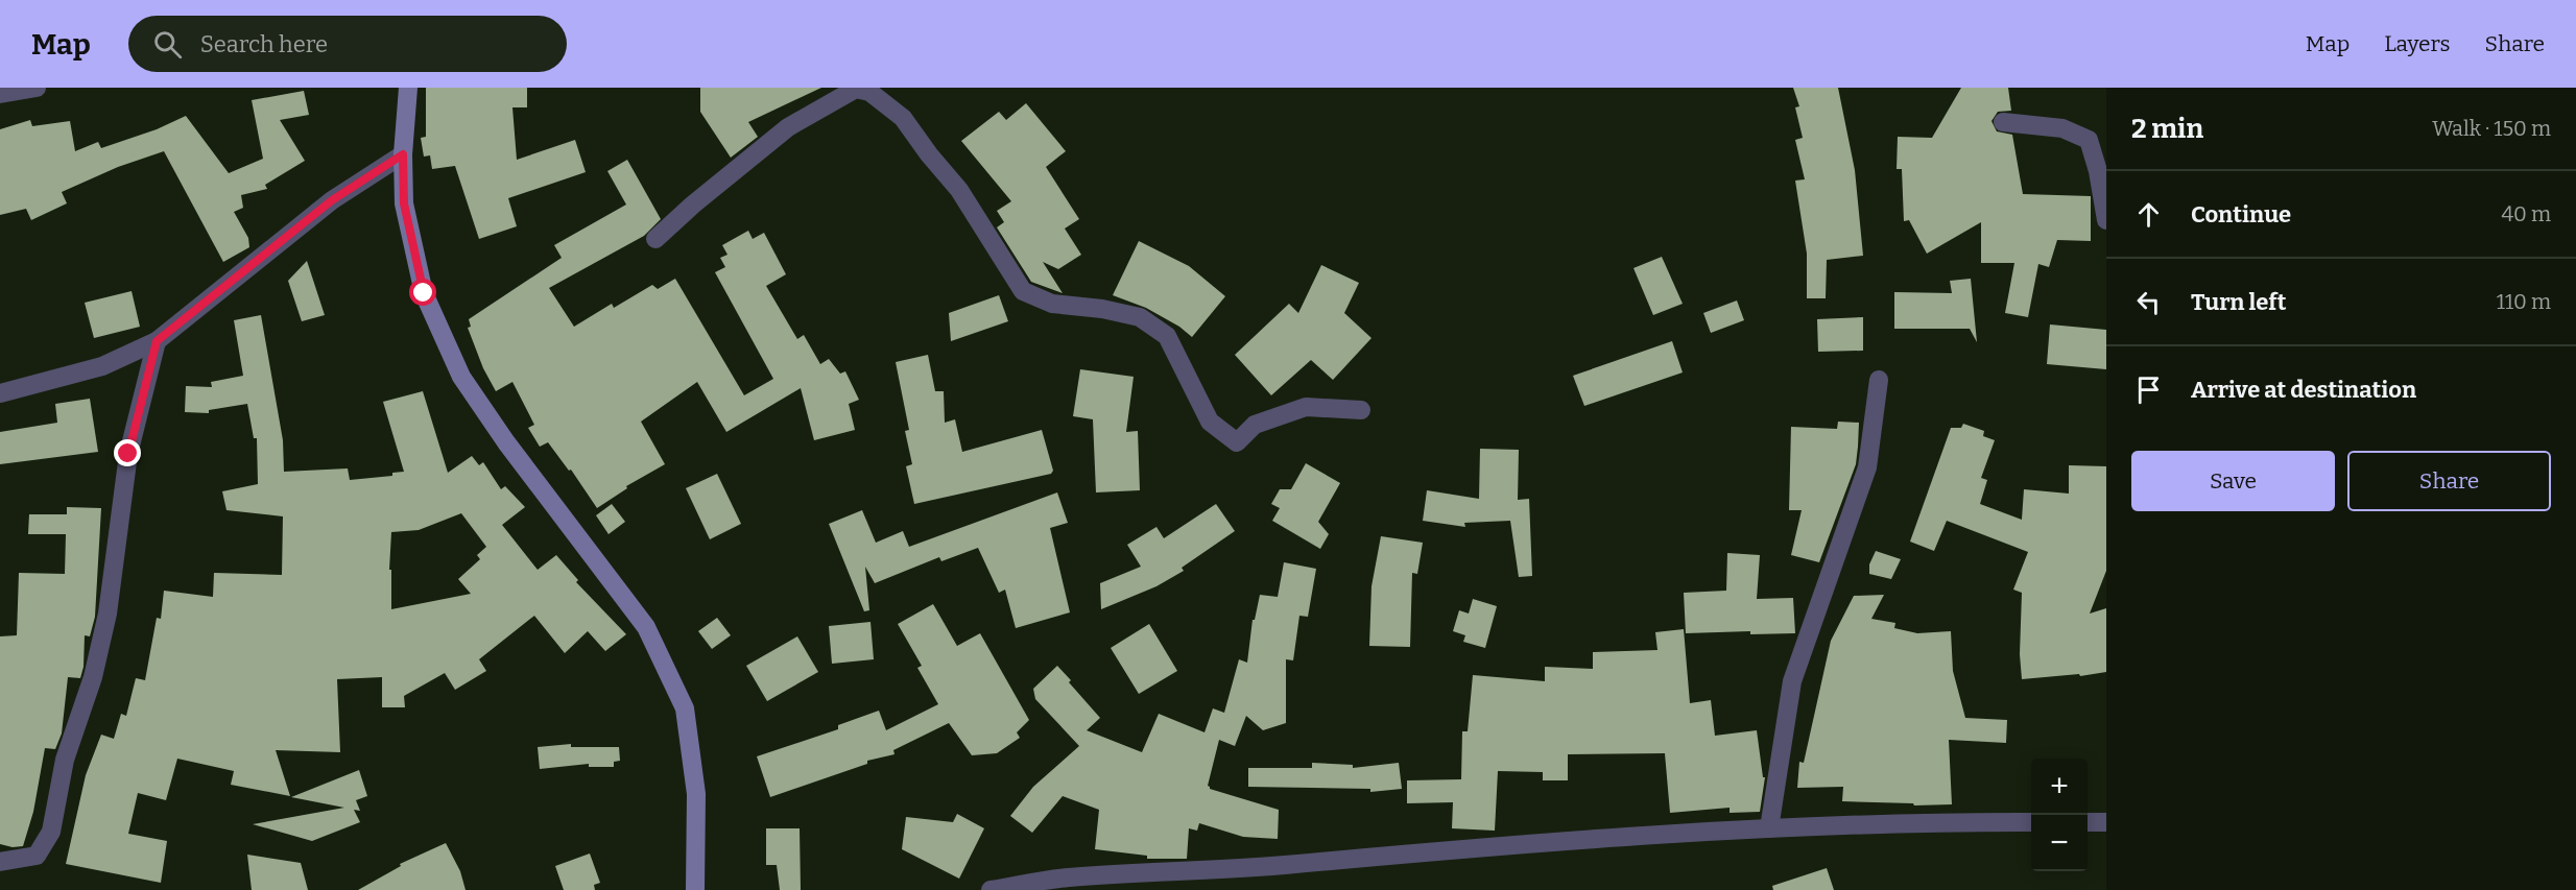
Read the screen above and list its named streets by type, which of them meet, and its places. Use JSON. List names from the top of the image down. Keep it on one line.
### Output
{"page":{"header":"Map","search":"Search here","nav":["Map","Layers","Share"],"heading":["2 min","Walk · 150 m"],"list":[["Continue","40 m"],["Turn left","110 m"],"Arrive at destination"],"buttons":["Save","Share"],"map_buttons":["+","−"]}}
